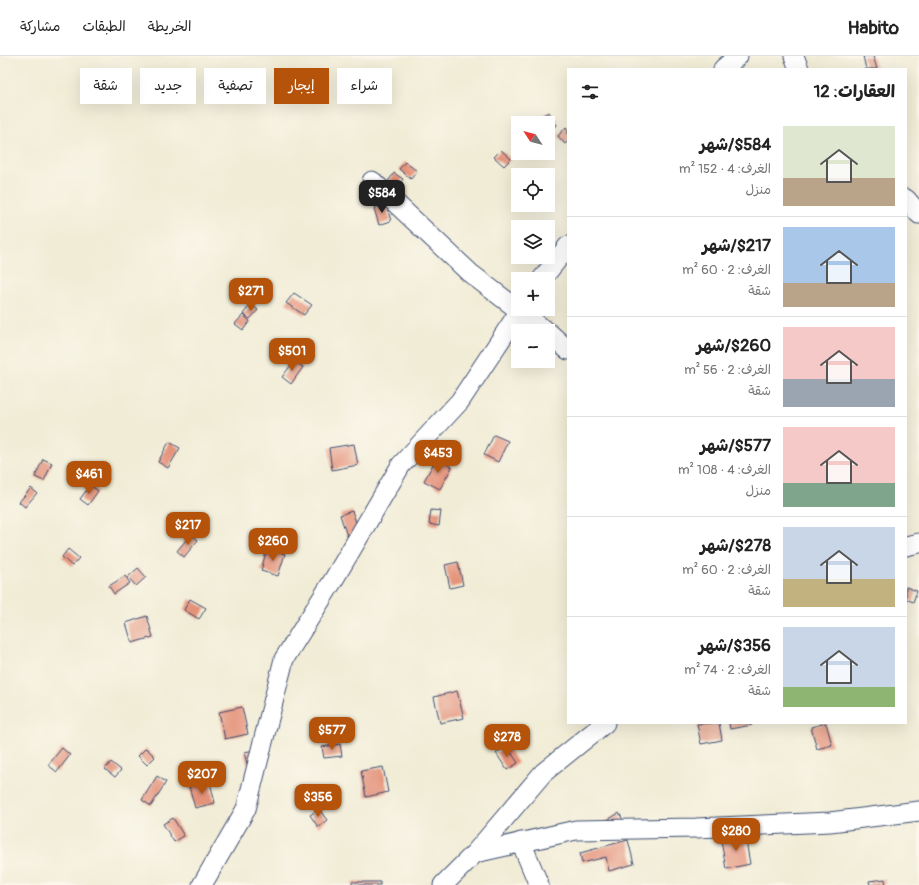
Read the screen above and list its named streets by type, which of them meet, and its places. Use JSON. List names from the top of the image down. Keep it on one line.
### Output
{"north":"top left","page":{"header":"Habito","nav":["الخريطة","الطبقات","مشاركة"],"chip":["شراء","إيجار","تصفية","جديد","شقة"],"heading":"العقارات: 12","map_buttons":["+","−"],"list":[{"name":"$584/شهر","note":"الغرف: 4 · 152 m² · منزل"},{"name":"$217/شهر","note":"الغرف: 2 · 60 m² · شقة"},{"name":"$260/شهر","note":"الغرف: 2 · 56 m² · شقة"},{"name":"$577/شهر","note":"الغرف: 4 · 108 m² · منزل"},{"name":"$278/شهر","note":"الغرف: 2 · 60 m² · شقة"},{"name":"$356/شهر","note":"الغرف: 2 · 74 m² · شقة"}],"price":["$584","$271","$501","$453","$461","$217","$260","$577","$278","$207","$356","$280"]}}
